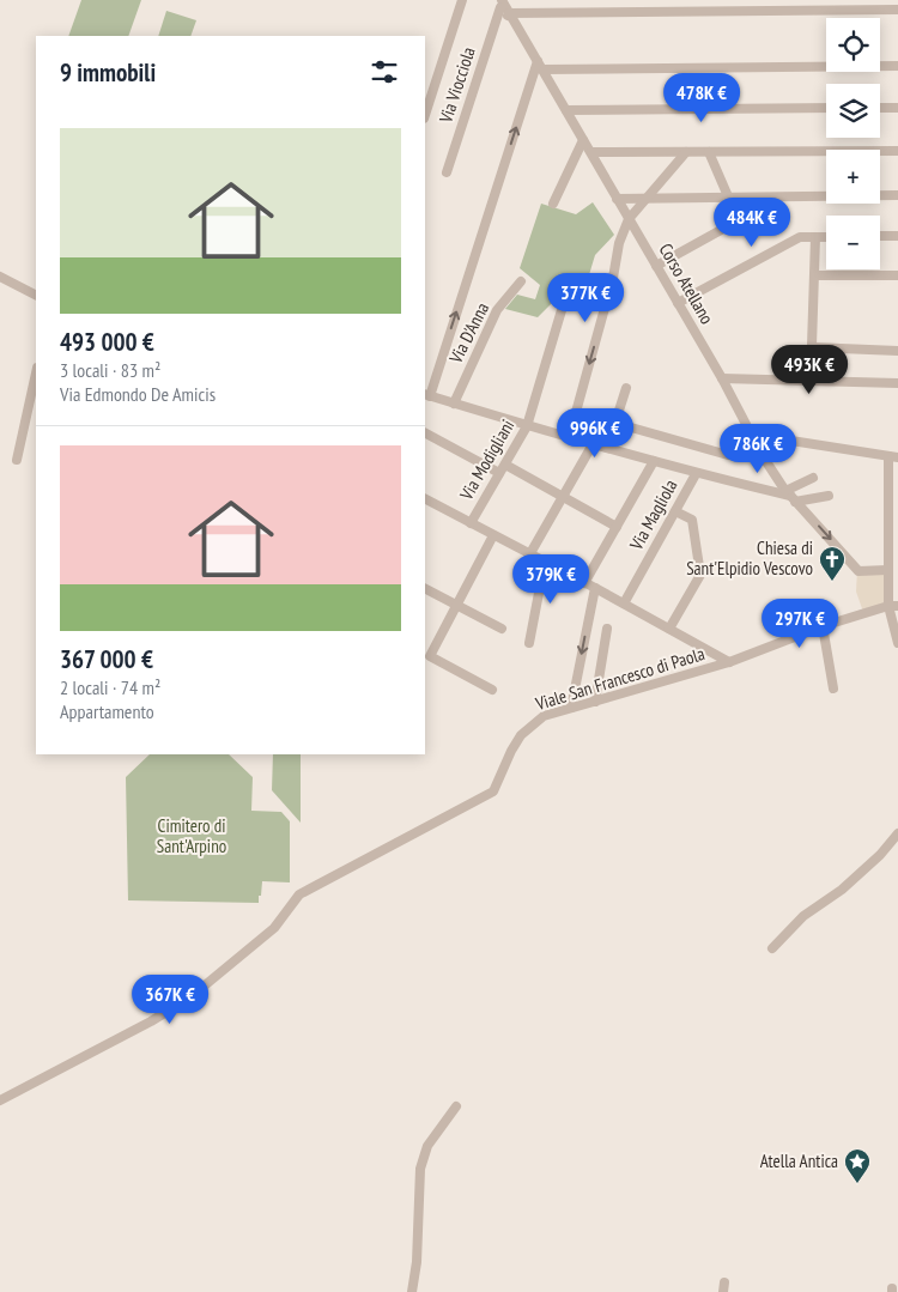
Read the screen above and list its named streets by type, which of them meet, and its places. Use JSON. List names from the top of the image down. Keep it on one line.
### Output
{"streets":{"street":["Via Viocciola","Corso Atellano","Via D'Anna","Via Modigliani","Via Magliola","Viale San Francesco di Paola"]},"crossings":[["Via Viocciola","Corso Atellano"]],"parks":["Cimitero di Sant'Arpino"],"places":{"church":["Chiesa di Sant'Elpidio Vescovo"],"place":["Atella Antica"]},"page":{"map_buttons":["+","−"],"heading":"9 immobili","price":["478K €","484K €","377K €","493K €","996K €","786K €","379K €","297K €","367K €"],"list":[{"name":"493 000 €","note":"3 locali · 83 m² · Via Edmondo De Amicis"},{"name":"367 000 €","note":"2 locali · 74 m² · Appartamento"}]}}
